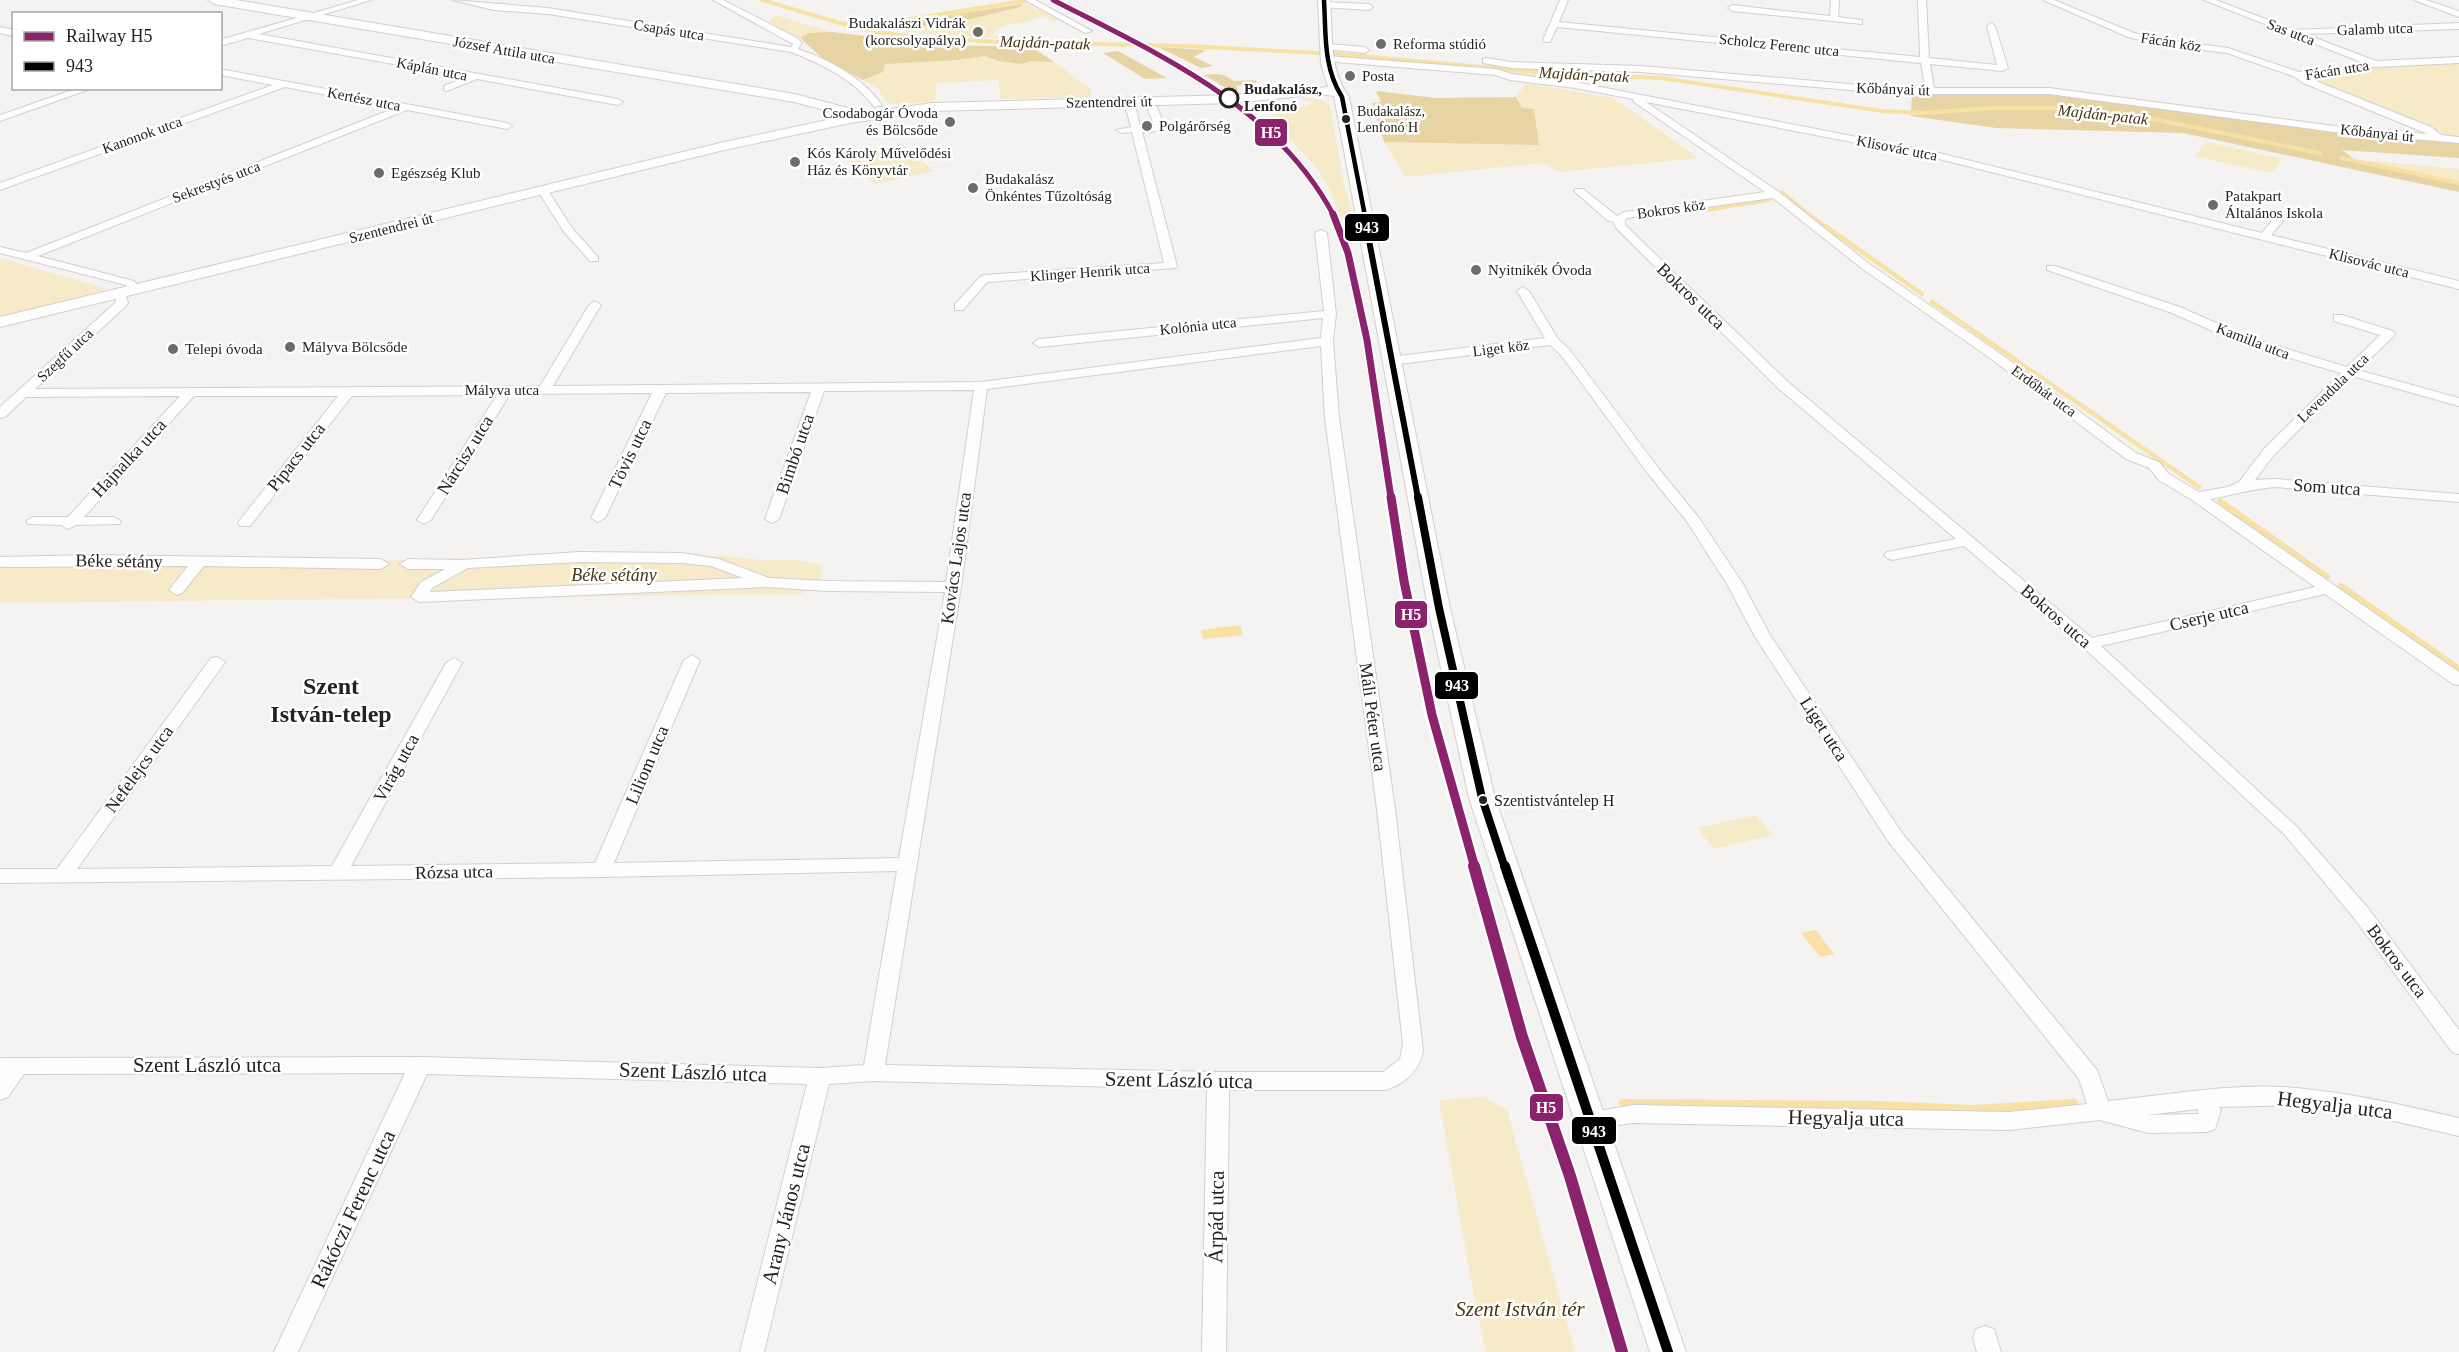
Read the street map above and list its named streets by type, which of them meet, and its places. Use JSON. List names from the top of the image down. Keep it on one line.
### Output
{"streets":{"main road":["József Attila utca","Szentendrei út"],"street":["Galamb utca","Csapás utca","Sas utca","Fácán köz","Scholcz Ferenc utca","Káplán utca","Fácán utca","Kőbányai út","Kertész utca","Kanonok utca","Klisovác utca","Sekrestyés utca","Bokros köz","Klinger Henrik utca","Bokros utca","Kolónia utca","Kamilla utca","Liget köz","Szegfű utca","Levendula utca","Mályva utca","Erdőhát utca","Tövis utca","Bimbó utca","Nárcisz utca","Pipacs utca","Hajnalka utca","Som utca","Kovács Lajos utca","Béke sétány","Cserje utca","Máli Péter utca","Liget utca","Liliom utca","Virág utca","Nefelejcs utca","Rózsa utca","Szent László utca","Hegyalja utca","Rákóczi Ferenc utca","Arany János utca","Árpád utca"]},"crossings":[["Galamb utca","Sas utca"],["Csapás utca","József Attila utca"],["Csapás utca","Szentendrei út"],["Sas utca","Fácán utca"],["Fácán köz","Fácán utca"],["József Attila utca","Szentendrei út"],["Fácán utca","Kőbányai út"],["Kertész utca","Kanonok utca"],["Kertész utca","Sekrestyés utca"],["Szentendrei út","Klinger Henrik utca"],["Szentendrei út","Szegfű utca"],["Klisovác utca","Erdőhát utca"],["Bokros köz","Bokros utca"],["Bokros köz","Erdőhát utca"],["Bokros utca","Cserje utca"],["Kamilla utca","Levendula utca"],["Liget köz","Liget utca"],["Szegfű utca","Mályva utca"],["Levendula utca","Som utca"],["Mályva utca","Tövis utca"],["Mályva utca","Bimbó utca"],["Mályva utca","Nárcisz utca"],["Mályva utca","Pipacs utca"],["Mályva utca","Hajnalka utca"],["Mályva utca","Kovács Lajos utca"],["Erdőhát utca","Som utca"],["Erdőhát utca","Cserje utca"],["Kovács Lajos utca","Rózsa utca"],["Kovács Lajos utca","Szent László utca"],["Máli Péter utca","Szent László utca"],["Liget utca","Hegyalja utca"],["Liliom utca","Rózsa utca"],["Virág utca","Rózsa utca"],["Nefelejcs utca","Rózsa utca"],["Szent László utca","Rákóczi Ferenc utca"],["Szent László utca","Arany János utca"],["Szent László utca","Árpád utca"]],"districts":["Szent István-telep"],"water":["Majdán-patak"],"parks":["Béke sétány","Szent István tér"],"places":["Budakalászi Vidrák (korcsolyapálya)","Reforma stúdió","Posta","Budakalász, Lenfonó","Budakalász, Lenfonó H","Csodabogár Óvoda és Bölcsőde","Polgárőrség","Kós Károly Művelődési Ház és Könyvtár","Egészség Klub","Budakalász Önkéntes Tűzoltóság","Patakpart Általános Iskola","Nyitnikék Óvoda","Mályva Bölcsőde","Telepi óvoda","Szentistvántelep H"],"lines":["rail line H5","transit line 943"],"legend":["Railway H5","943"]}
